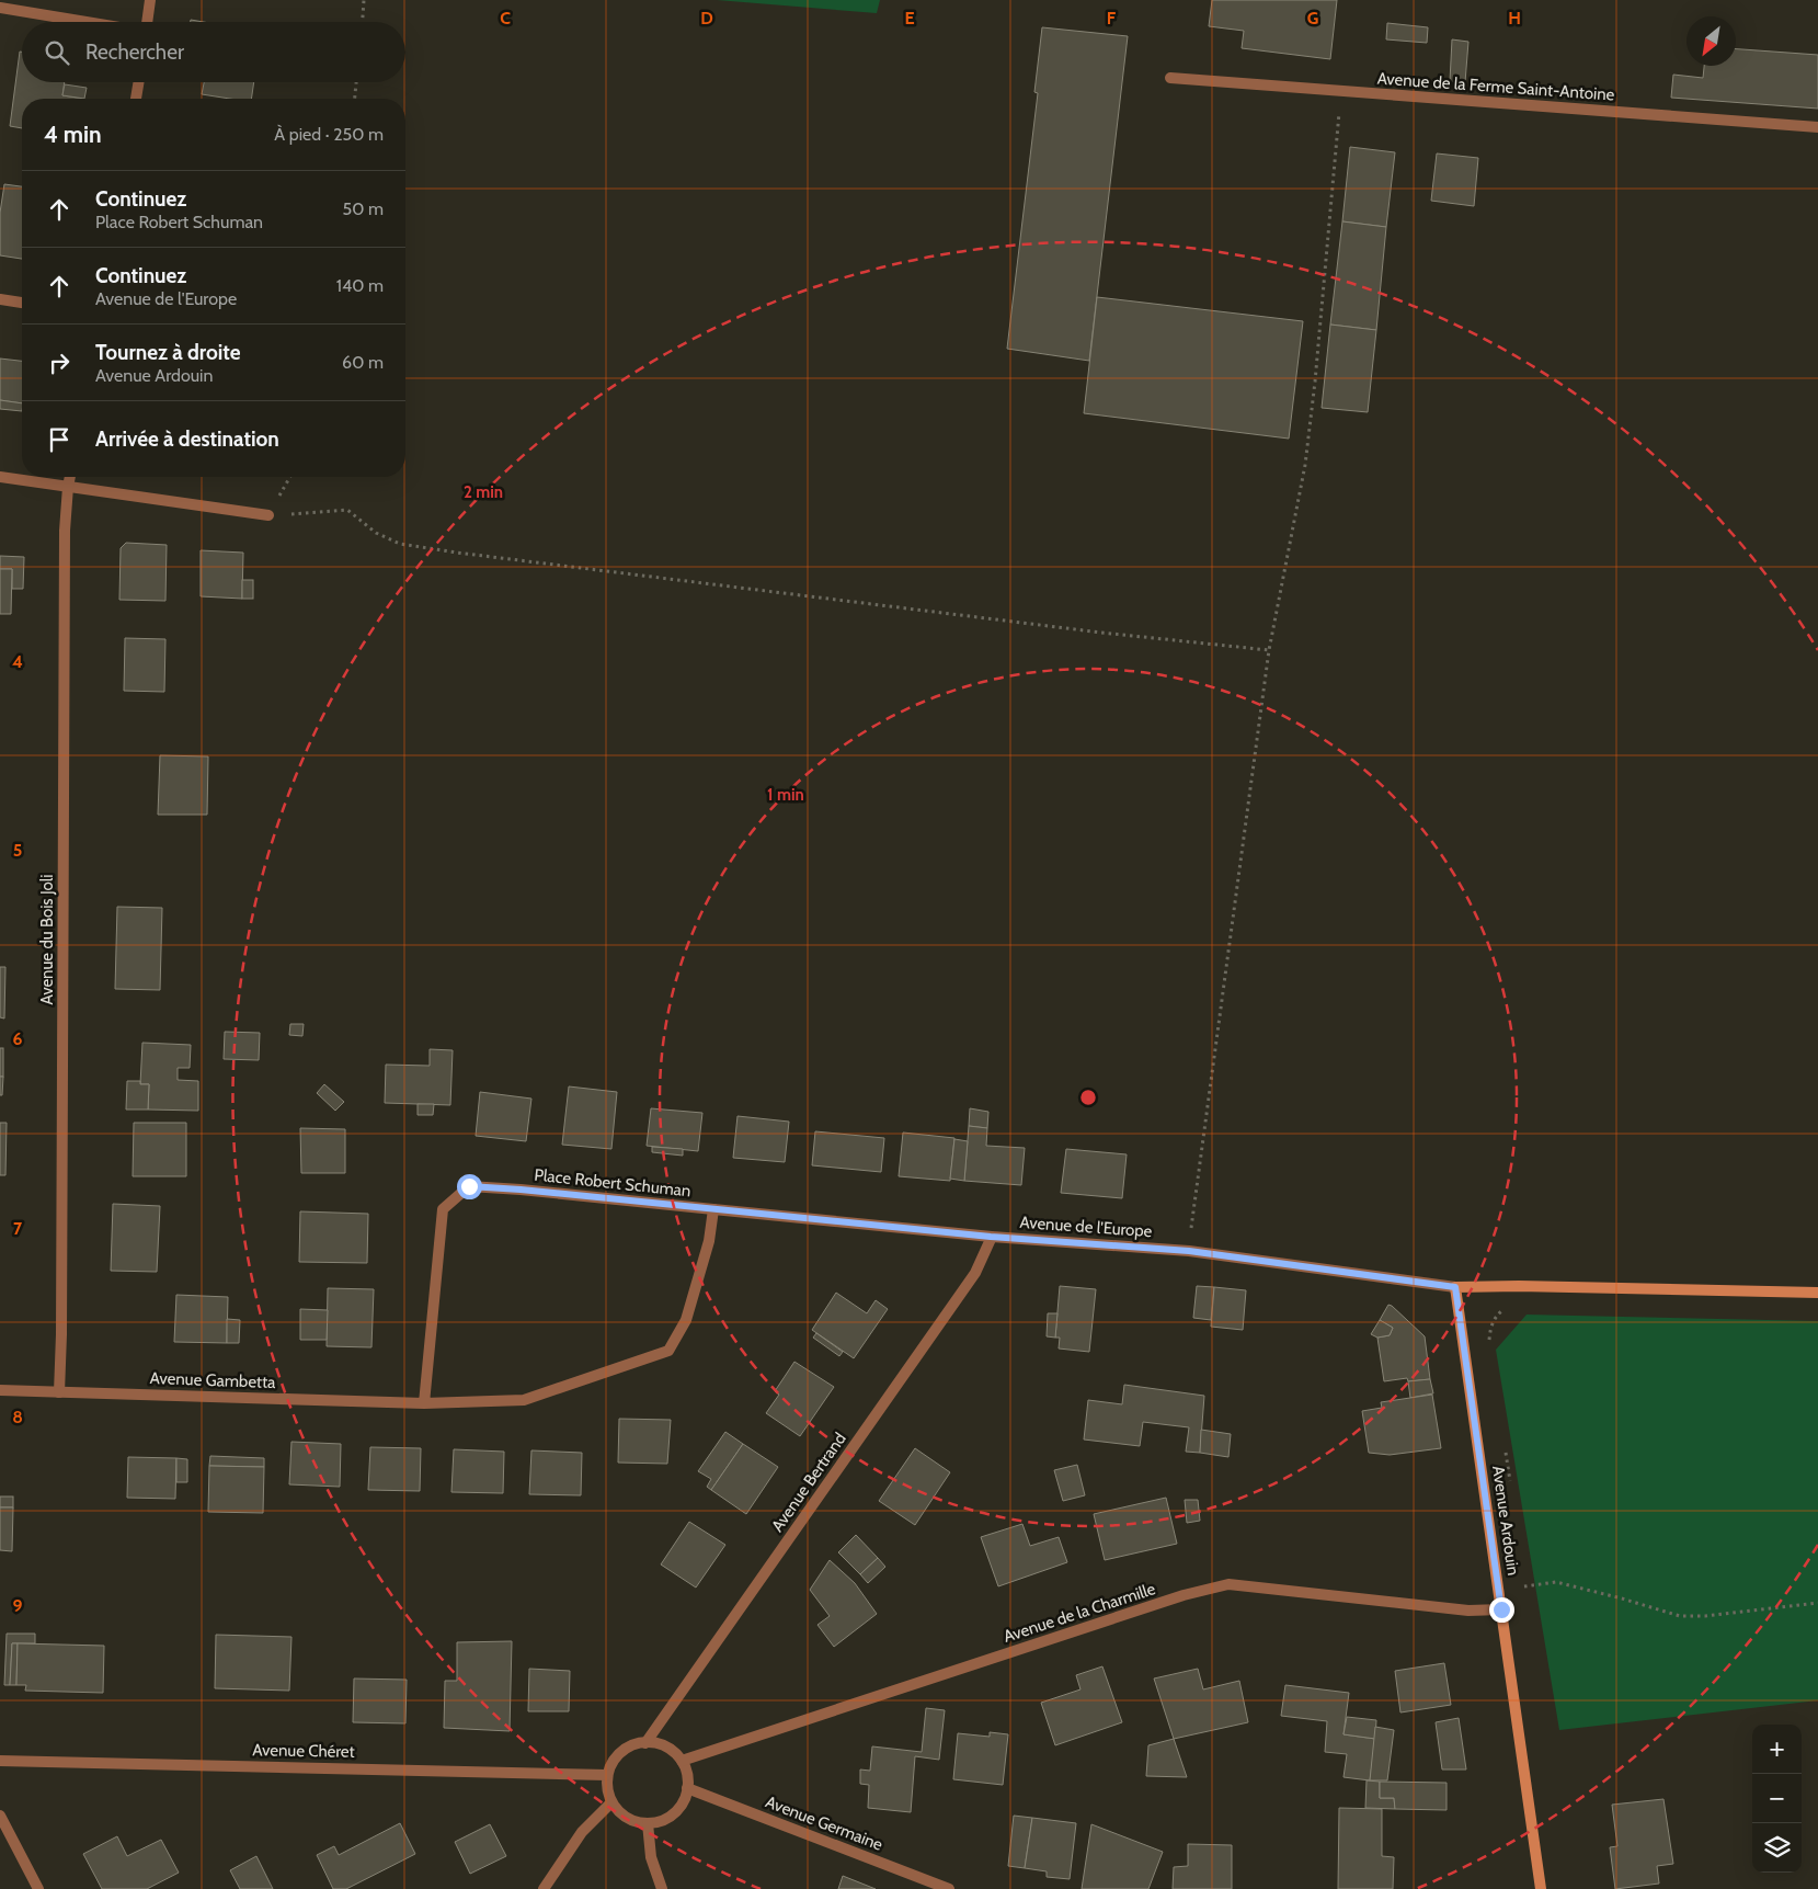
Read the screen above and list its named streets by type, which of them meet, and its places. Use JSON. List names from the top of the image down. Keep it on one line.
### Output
{"streets":{"street":["Avenue de la Ferme Saint-Antoine","Avenue du Bois Joli","Place Robert Schuman","Avenue de l'Europe","Avenue Gambetta","Avenue Bertrand","Avenue Ardouin","Avenue de la Charmille","Avenue Chéret","Avenue Germaine"]},"crossings":[["Avenue du Bois Joli","Avenue Gambetta"],["Place Robert Schuman","Avenue de l'Europe"],["Place Robert Schuman","Avenue Gambetta"],["Avenue de l'Europe","Avenue Bertrand"],["Avenue de l'Europe","Avenue Ardouin"],["Avenue Bertrand","Avenue de la Charmille"],["Avenue Bertrand","Avenue Chéret"],["Avenue Bertrand","Avenue Germaine"],["Avenue Ardouin","Avenue de la Charmille"],["Avenue de la Charmille","Avenue Chéret"],["Avenue de la Charmille","Avenue Germaine"],["Avenue Chéret","Avenue Germaine"]],"north":"bottom left","page":{"search":"Rechercher","heading":["4 min","À pied · 250 m"],"list":[["Continuez","Place Robert Schuman","50 m"],["Continuez","Avenue de l'Europe","140 m"],["Tournez à droite","Avenue Ardouin","60 m"],"Arrivée à destination"],"map_buttons":["+","−"]},"grid":{"columns":["C","D","E","F","G","H"],"rows":["4","5","6","7","8","9"]},"rings":["2 min","1 min"]}
